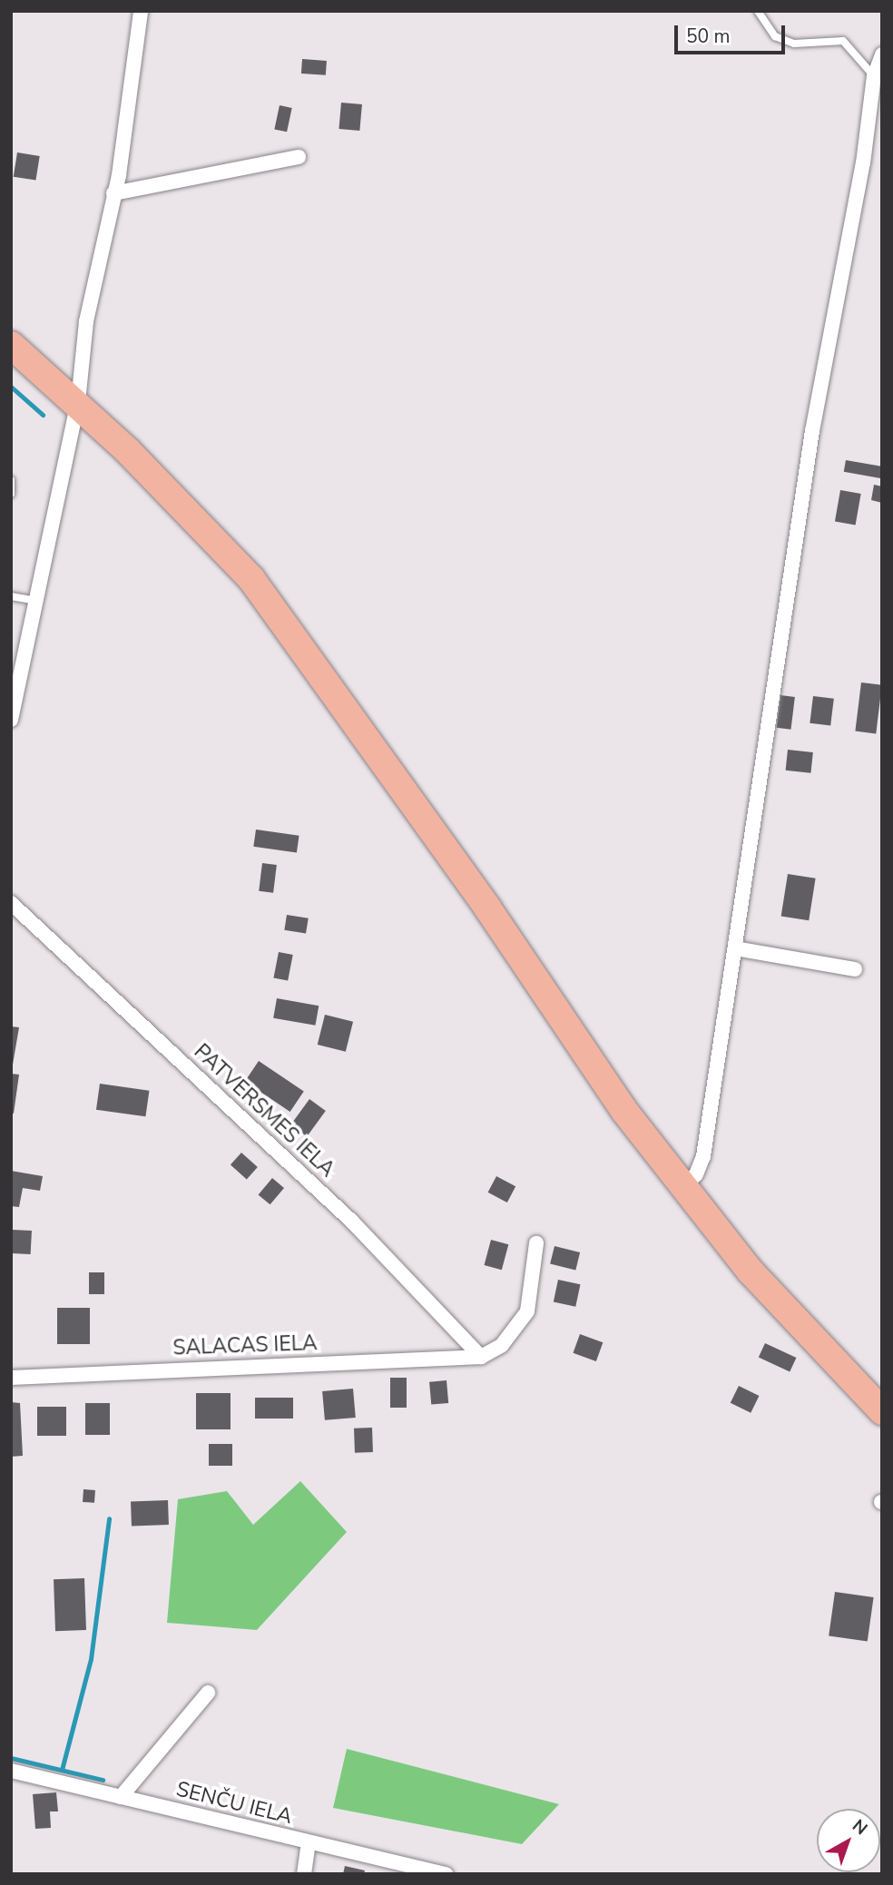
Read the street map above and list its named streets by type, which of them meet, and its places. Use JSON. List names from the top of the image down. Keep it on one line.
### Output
{"streets":{"street":["PATVERSMES IELA","SALACAS IELA","SENČU IELA"]},"crossings":[["PATVERSMES IELA","SALACAS IELA"]],"scale_bar":"50 m","north":"top right"}
